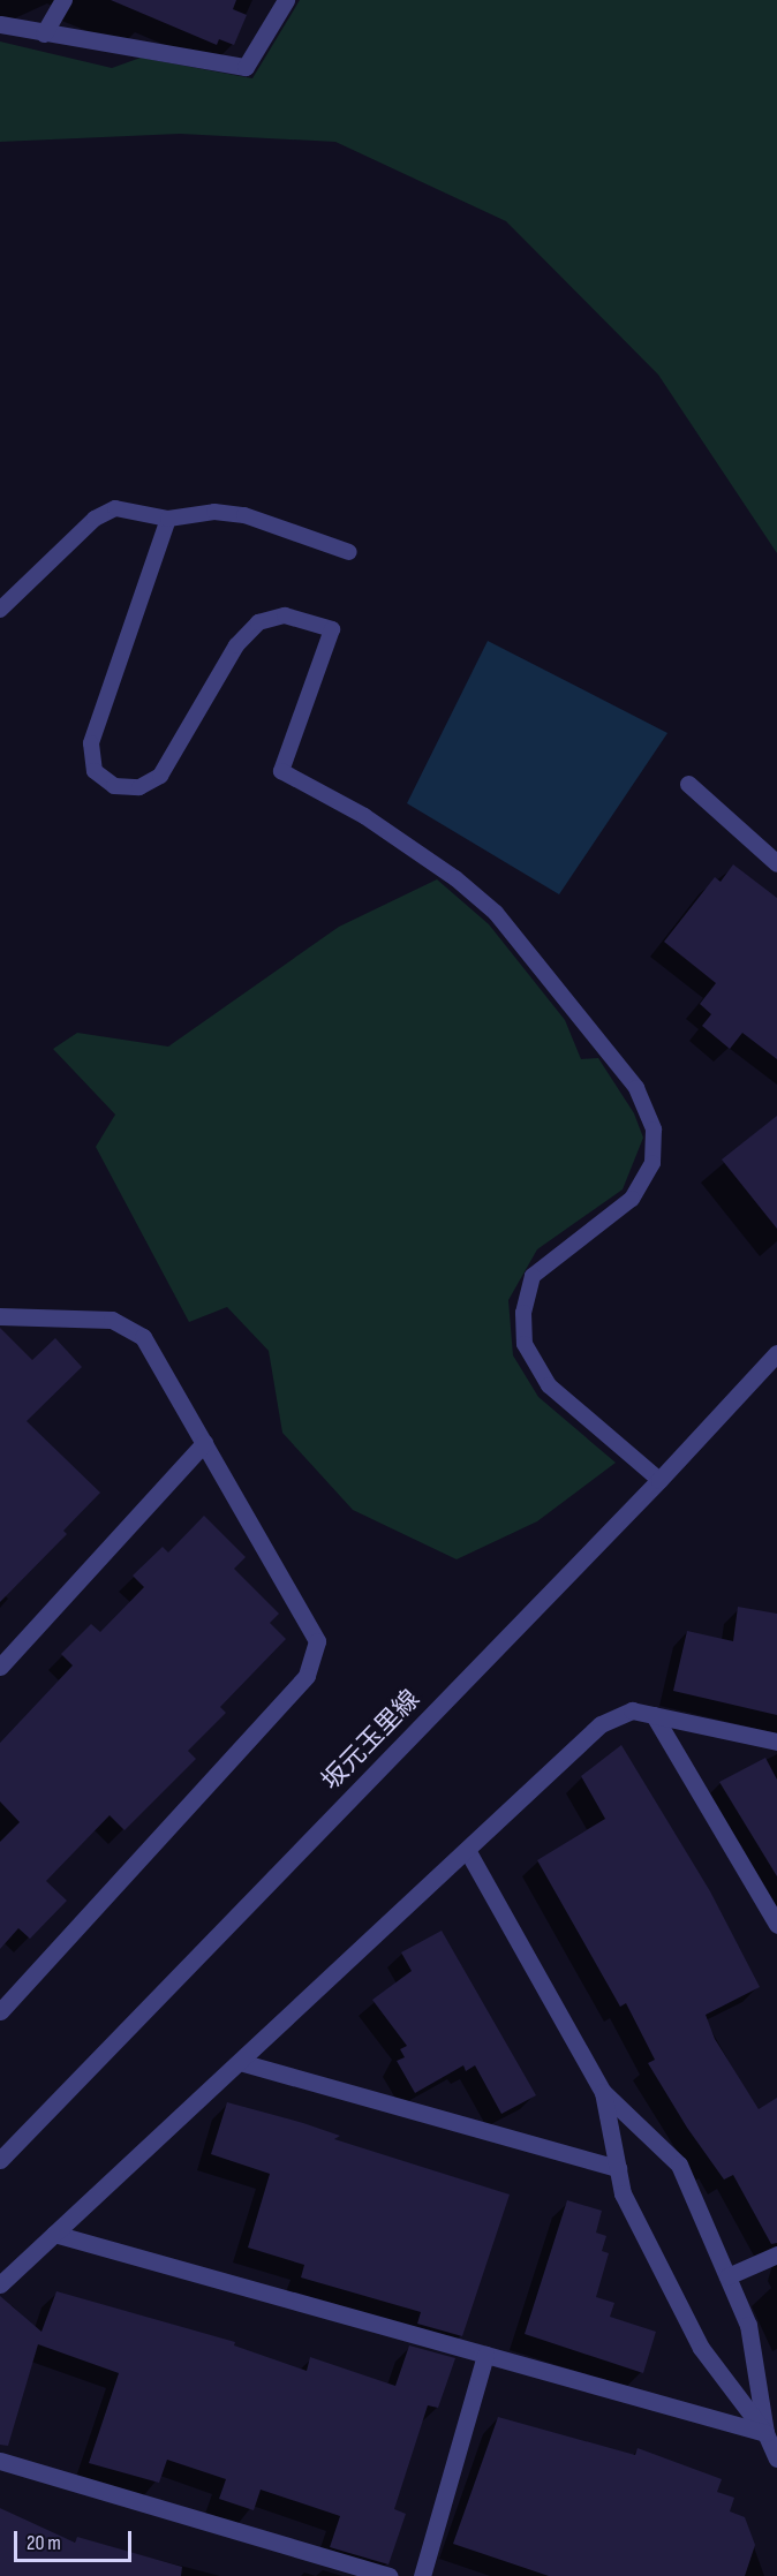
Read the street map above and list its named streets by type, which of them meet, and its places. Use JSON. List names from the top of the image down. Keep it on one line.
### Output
{"streets":{"street":["坂元玉里線"]},"scale_bar":"20 m"}
